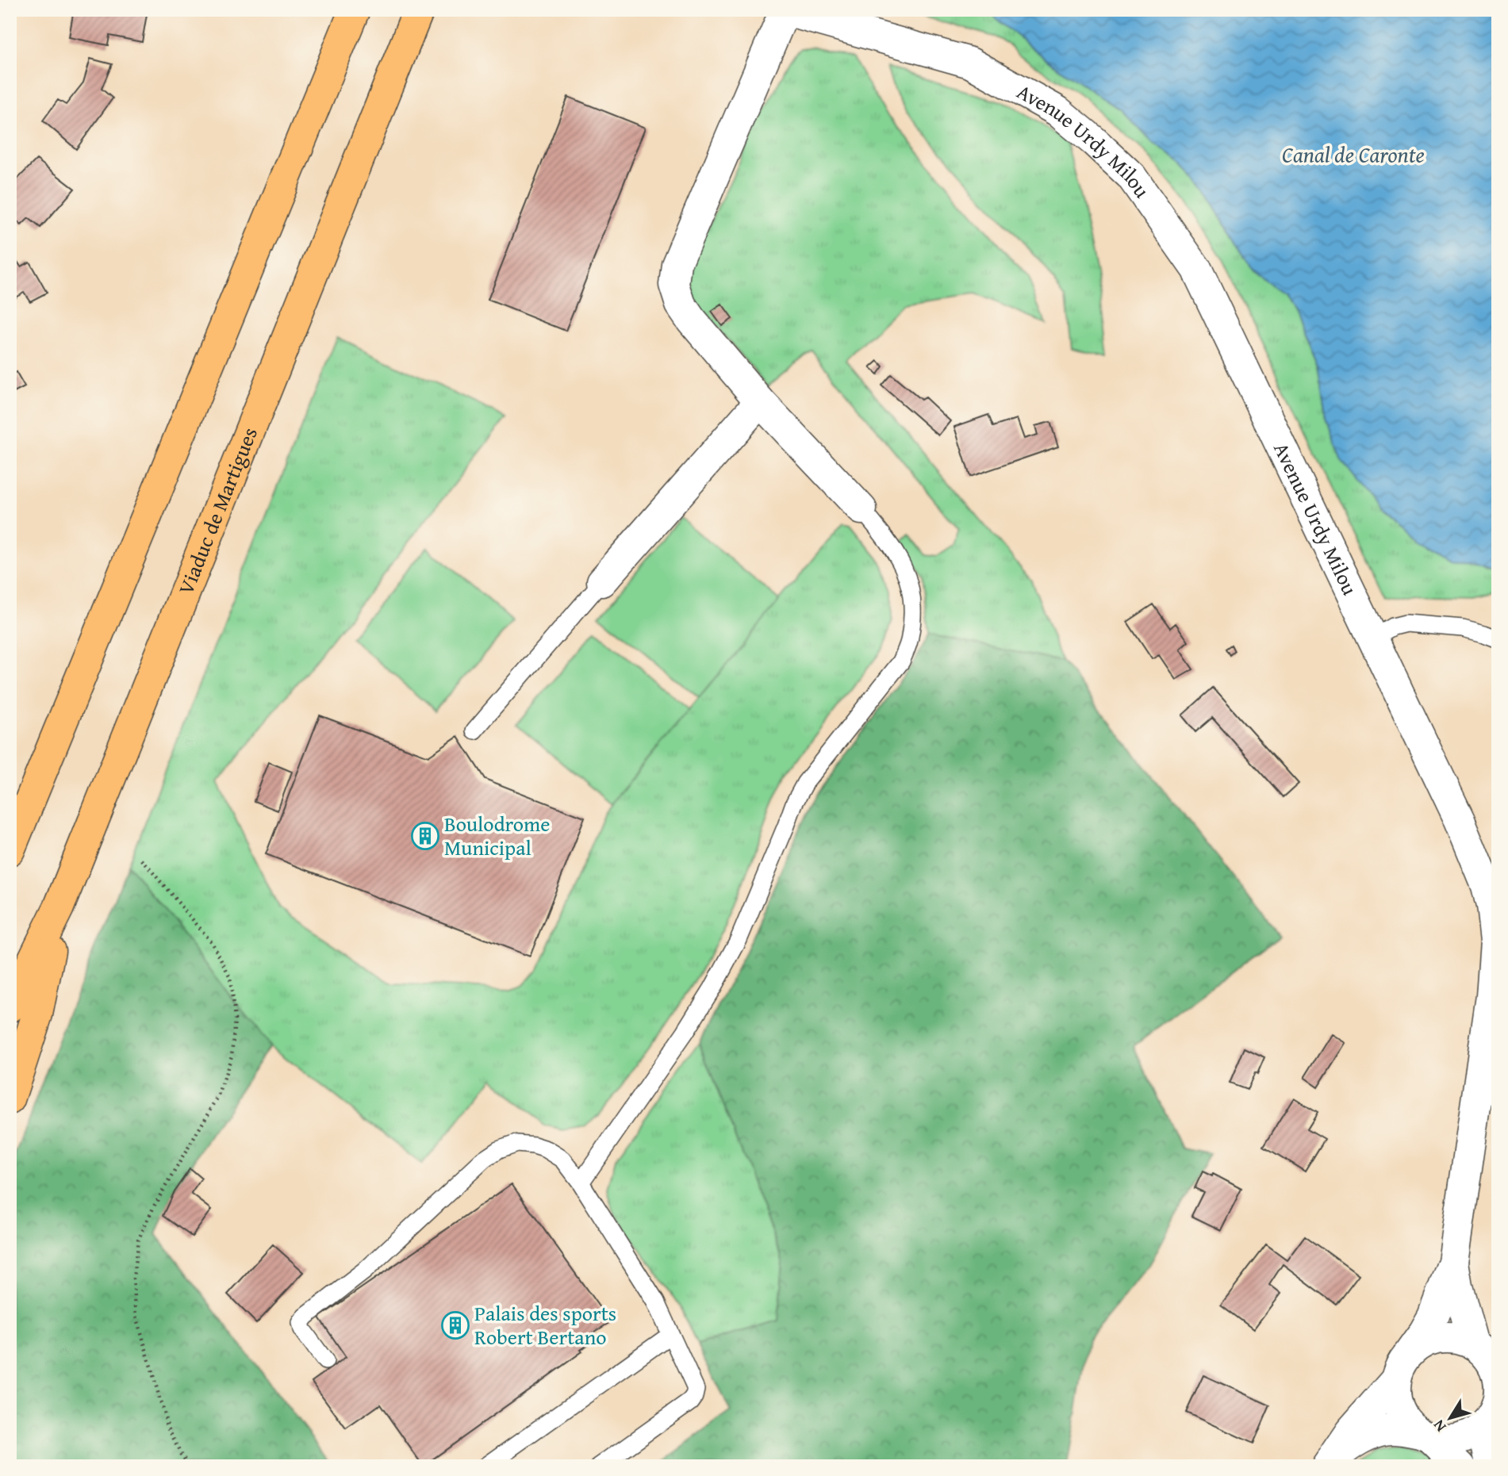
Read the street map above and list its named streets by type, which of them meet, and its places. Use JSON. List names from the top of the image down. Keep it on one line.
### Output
{"streets":{"highway":["Viaduc de Martigues"],"street":["Avenue Urdy Milou"]},"water":["Canal de Caronte"],"places":{"building":["Boulodrome Municipal","Palais des sports Robert Bertano"]},"north":"bottom left"}
